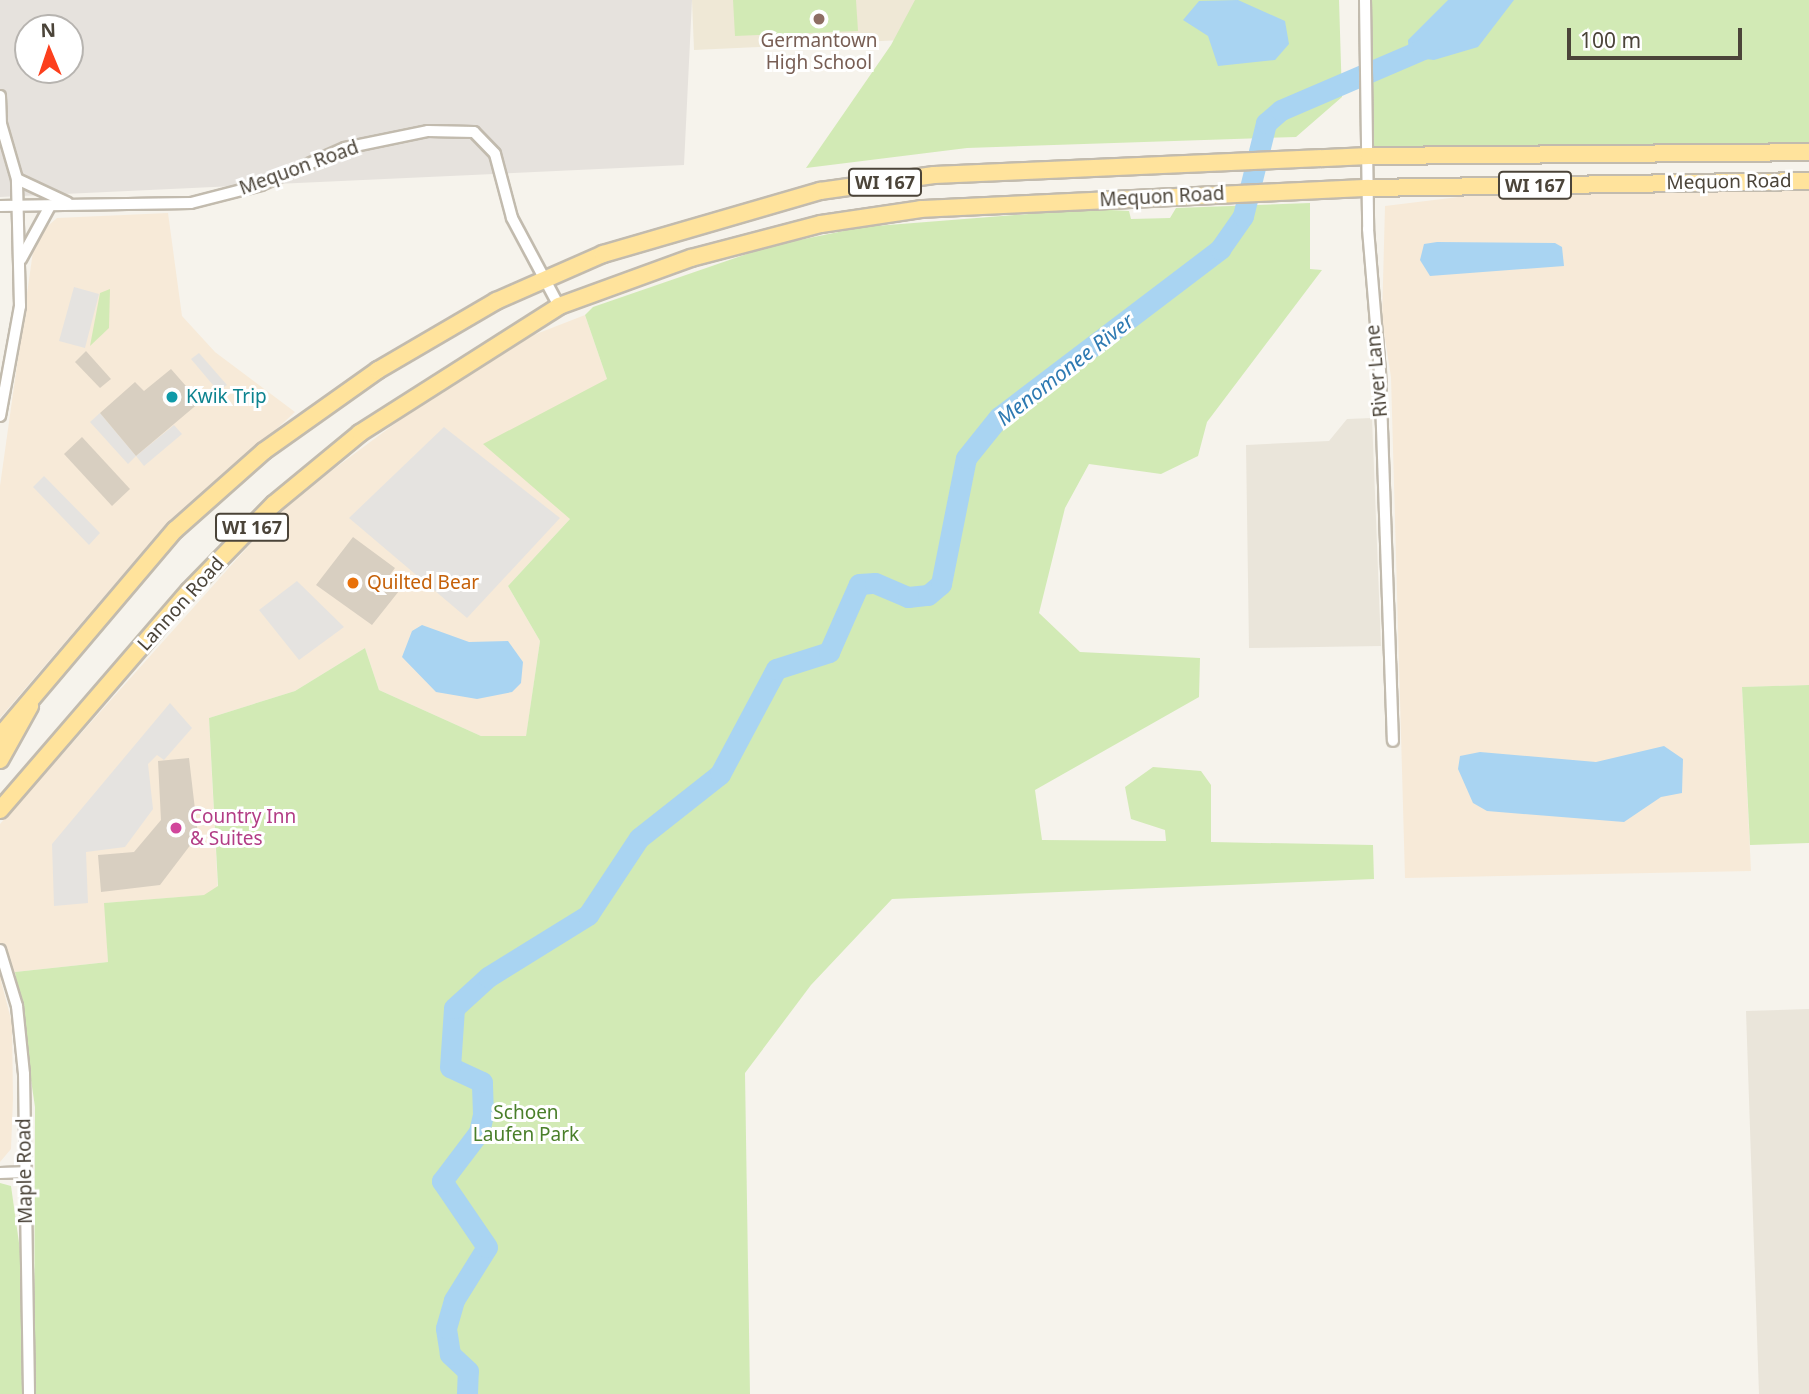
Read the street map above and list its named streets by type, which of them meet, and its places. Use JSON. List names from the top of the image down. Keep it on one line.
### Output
{"streets":{"main road":["Mequon Road","WI 167","Lannon Road"],"street":["River Lane","Maple Road"]},"crossings":[["Mequon Road","WI 167"],["Mequon Road","River Lane"],["Mequon Road","Lannon Road"]],"water":["Menomonee River"],"parks":["Schoen Laufen Park"],"places":["Germantown High School","Kwik Trip","Quilted Bear","Country Inn & Suites"],"scale_bar":"100 m","north":"top"}
